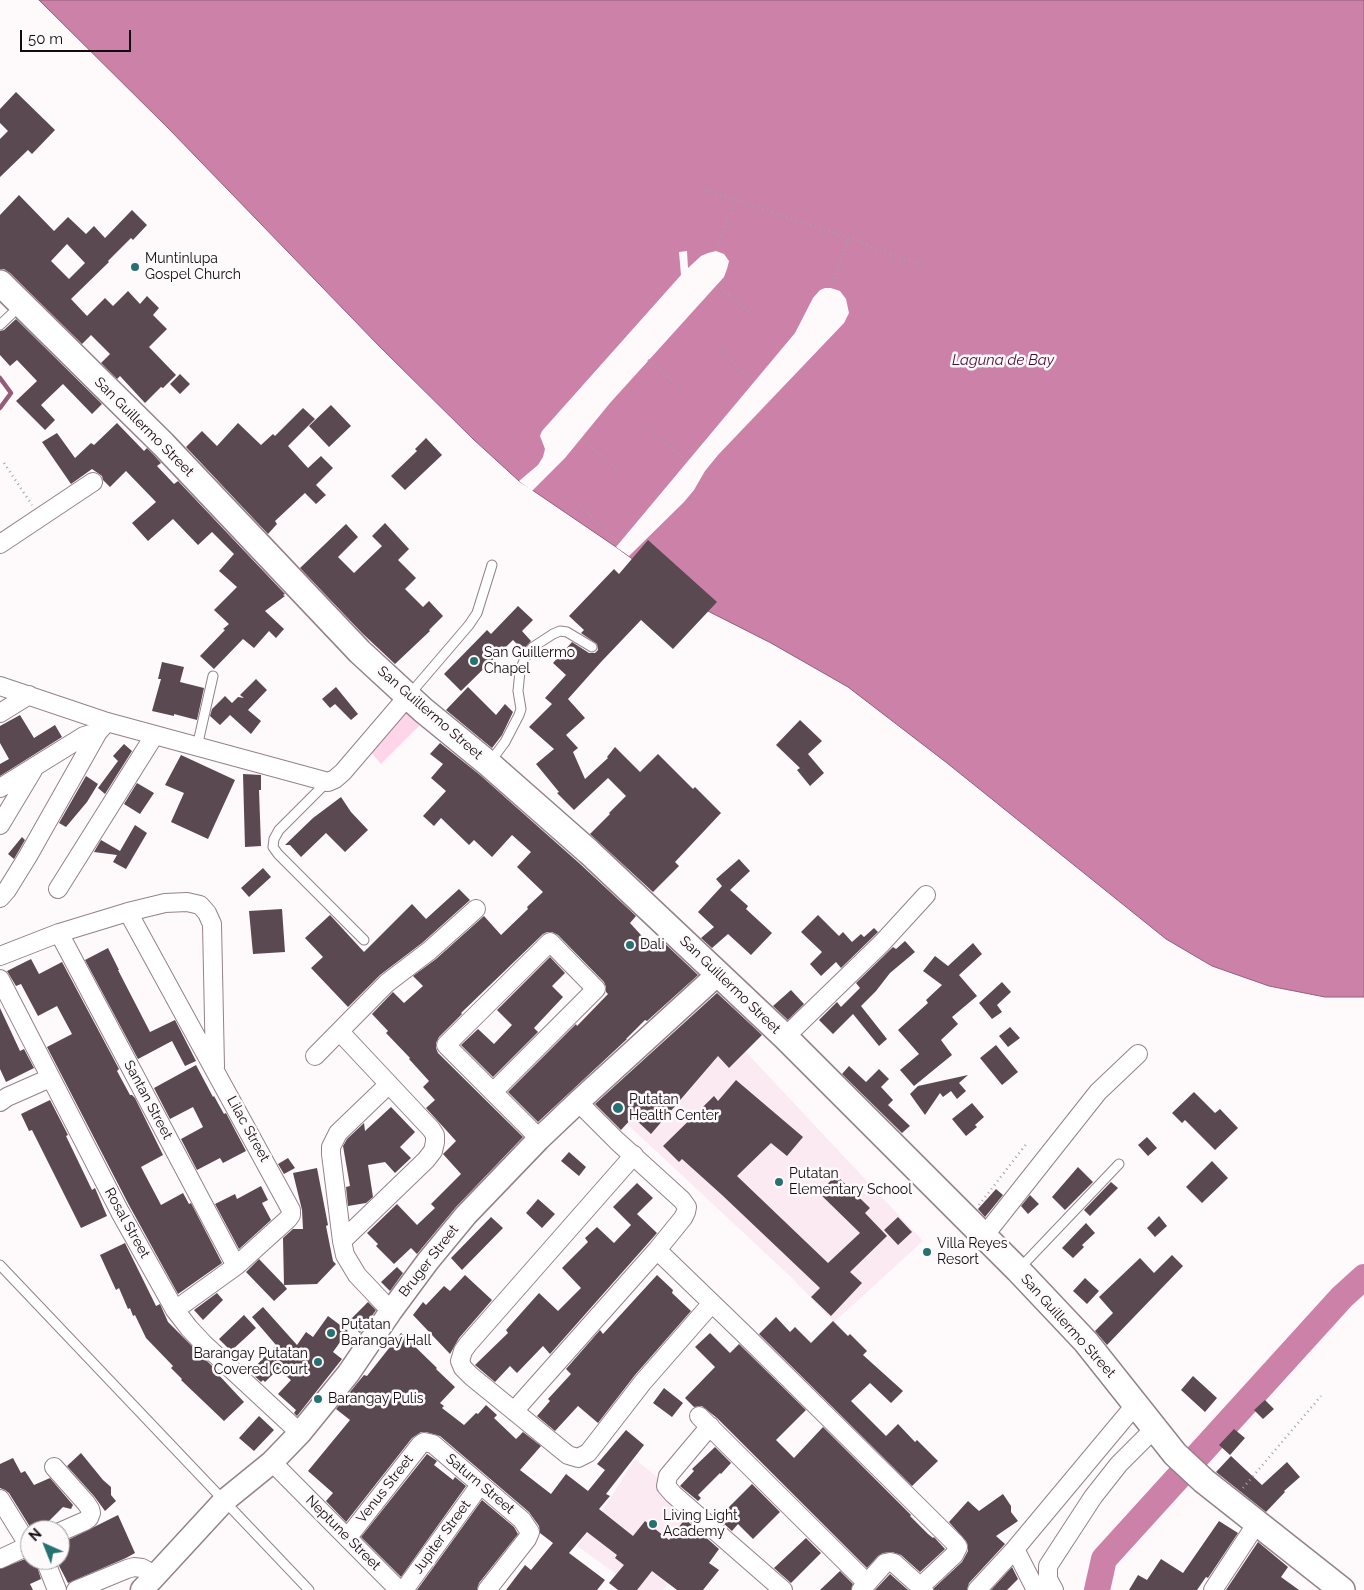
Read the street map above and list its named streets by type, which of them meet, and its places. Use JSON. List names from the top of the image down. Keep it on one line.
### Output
{"streets":{"main road":["San Guillermo Street"],"street":["Santan Street","Lilac Street","Rosal Street","Bruger Street","Saturn Street","Venus Street","Neptune Street","Jupiter Street"]},"crossings":[["San Guillermo Street","Bruger Street"],["Santan Street","Lilac Street"],["Lilac Street","Rosal Street"],["Rosal Street","Bruger Street"],["Bruger Street","Neptune Street"],["Saturn Street","Venus Street"],["Saturn Street","Jupiter Street"],["Venus Street","Neptune Street"]],"water":["Laguna de Bay"],"places":["Muntinlupa Gospel Church","San Guillermo Chapel","Dali","Putatan Health Center","Putatan Elementary School","Villa Reyes Resort","Putatan Barangay Hall","Barangay Putatan Covered Court","Barangay Pulis","Living Light Academy"],"scale_bar":"50 m","north":"top left"}
